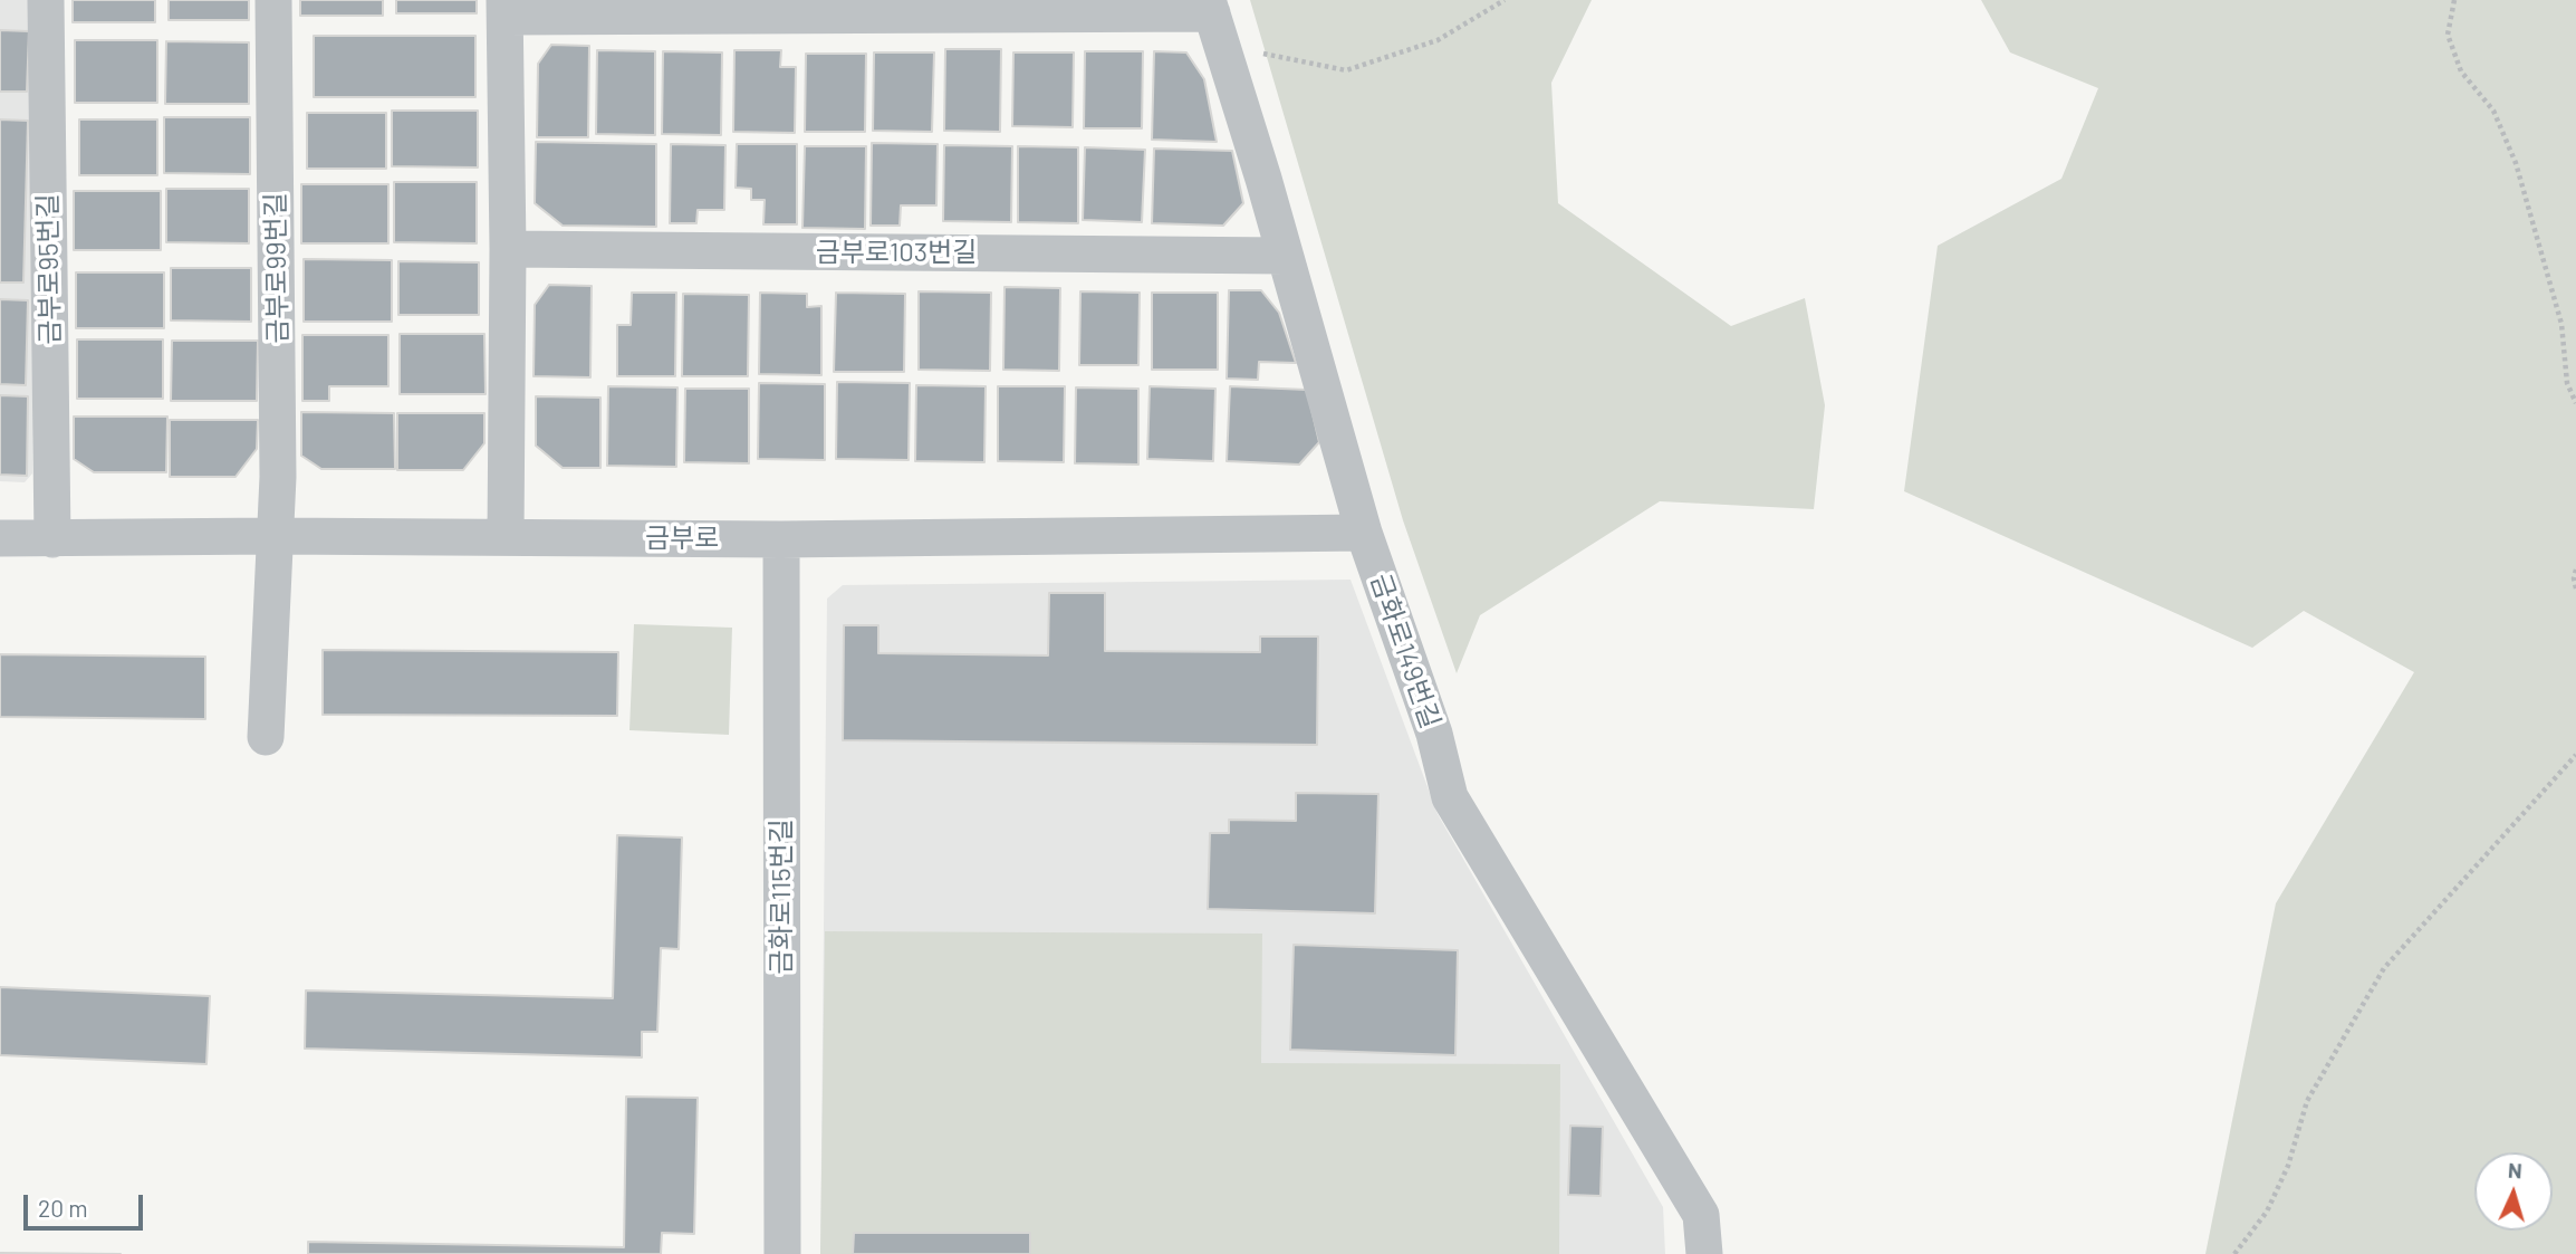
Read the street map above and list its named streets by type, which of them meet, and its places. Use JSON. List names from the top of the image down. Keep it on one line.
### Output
{"streets":{"street":["금부로103번길","금부로99번길","금부로95번길","금부로","금화로149번길","금화로115번길"]},"crossings":[["금부로103번길","금화로149번길"],["금부로99번길","금부로"],["금부로95번길","금부로"],["금부로","금화로149번길"],["금부로","금화로115번길"]],"scale_bar":"20 m","north":"top"}
